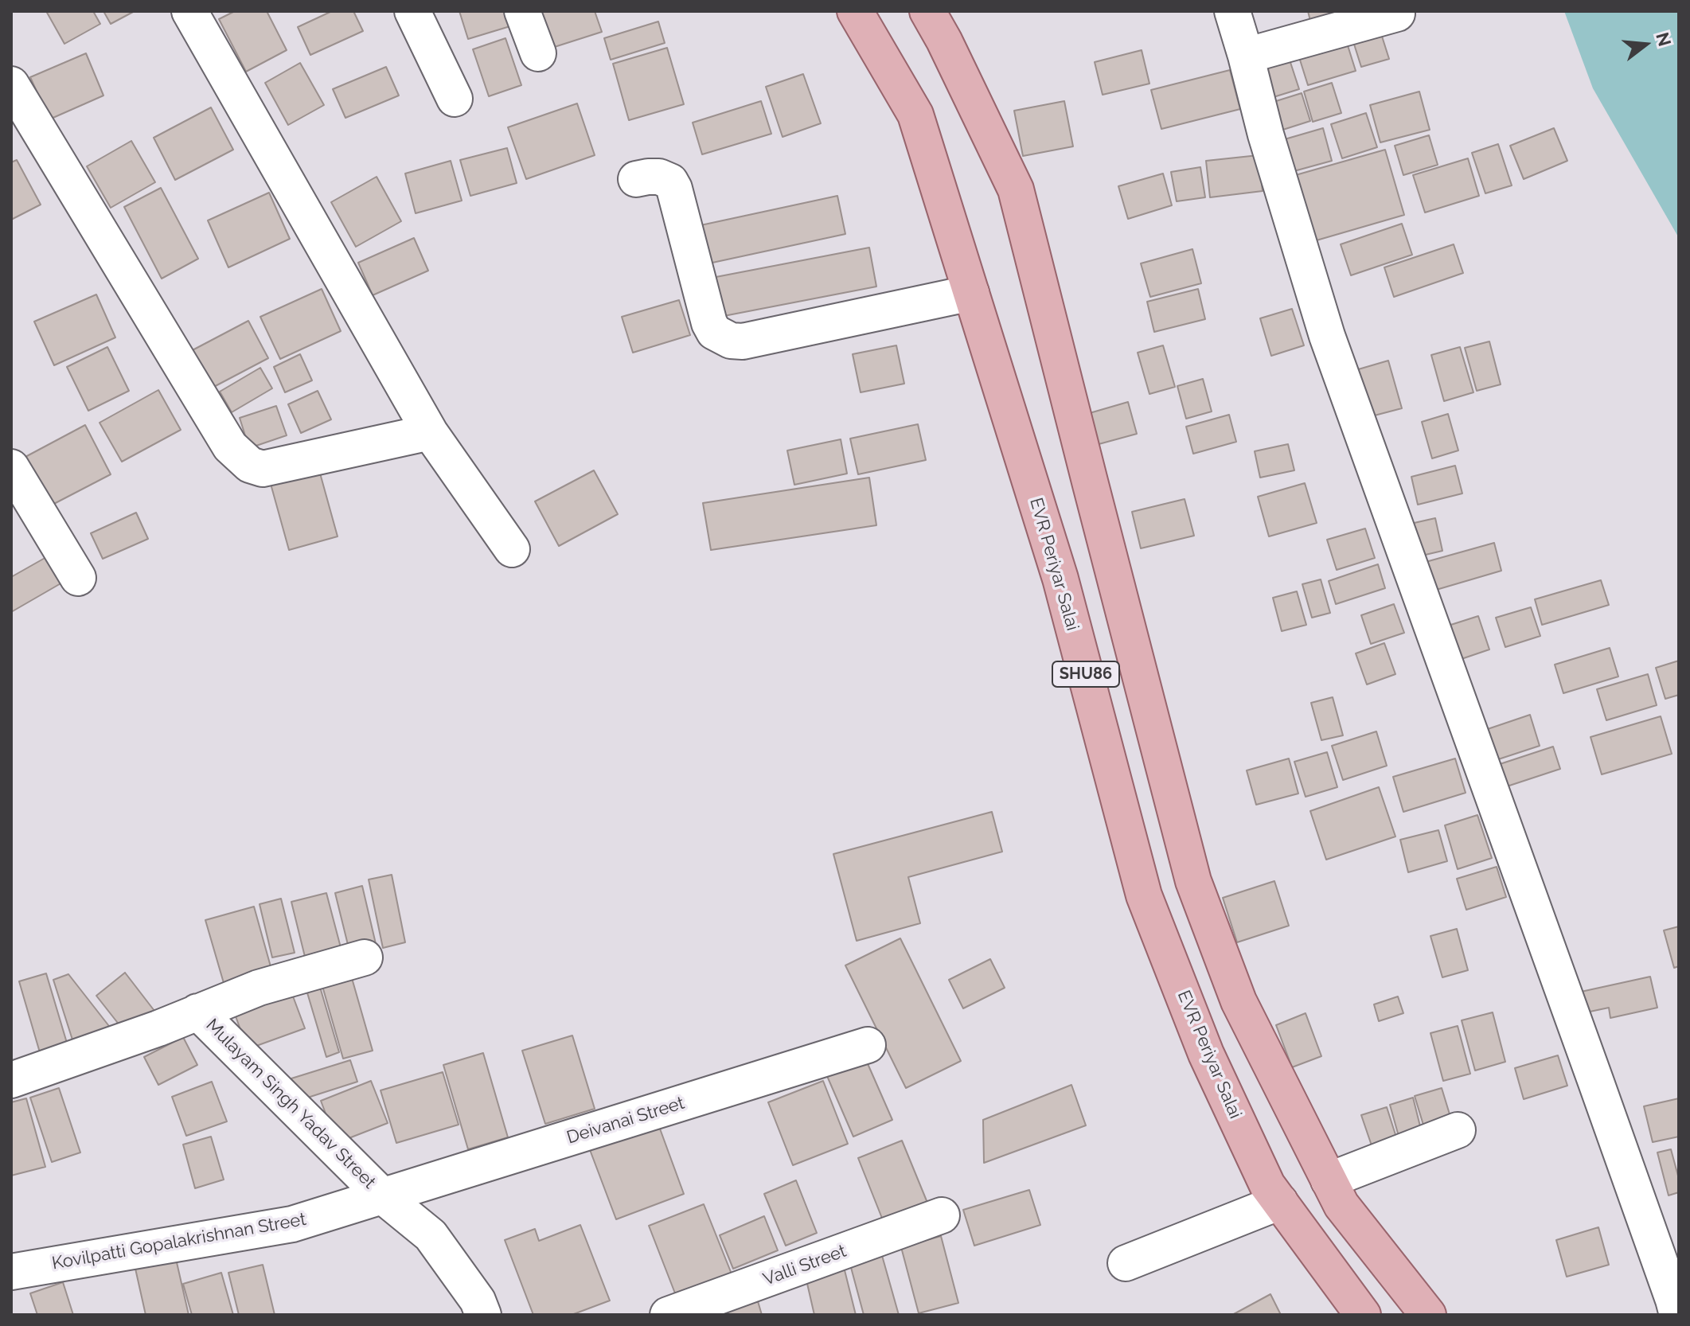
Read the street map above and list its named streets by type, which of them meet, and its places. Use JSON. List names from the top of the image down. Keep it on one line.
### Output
{"streets":{"main road":["EVR Periyar Salai","SHU86"],"street":["Mulayam Singh Yadav Street","Deivanai Street","Kovilpatti Gopalakrishnan Street","Valli Street"]},"crossings":[["Mulayam Singh Yadav Street","Deivanai Street"],["Mulayam Singh Yadav Street","Kovilpatti Gopalakrishnan Street"],["Deivanai Street","Kovilpatti Gopalakrishnan Street"]],"north":"right"}
